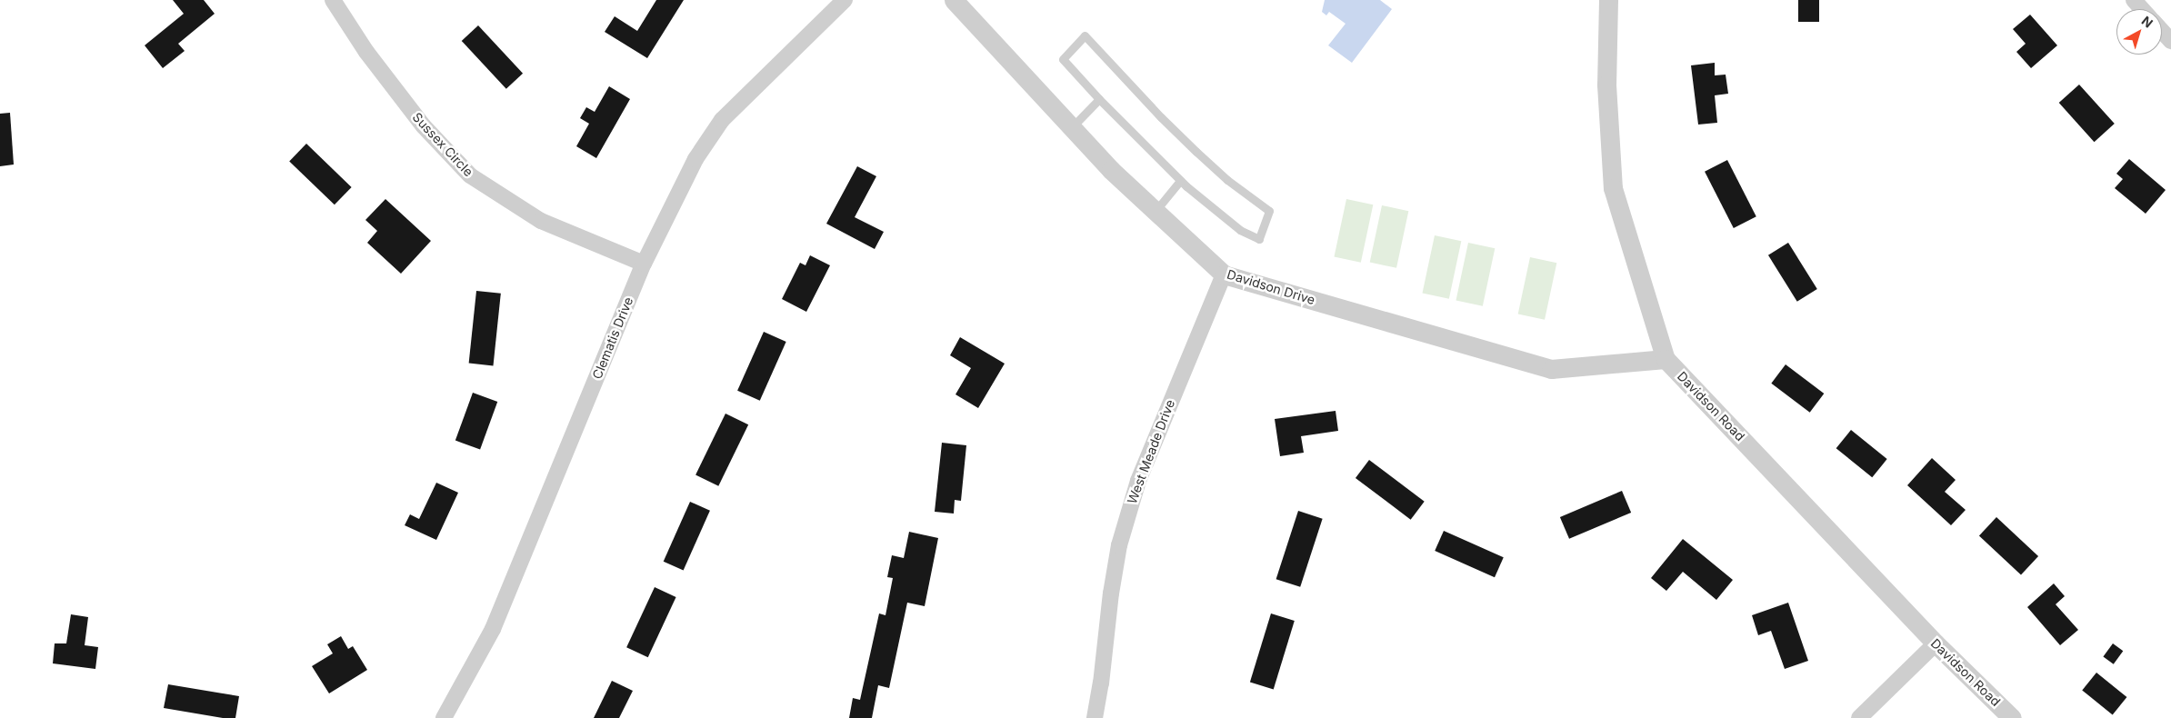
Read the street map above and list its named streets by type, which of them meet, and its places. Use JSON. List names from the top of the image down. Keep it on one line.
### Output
{"streets":{"street":["Sussex Circle","Davidson Drive","Clematis Drive","Davidson Road","West Meade Drive"]},"crossings":[["Sussex Circle","Clematis Drive"],["Davidson Drive","Davidson Road"],["Davidson Drive","West Meade Drive"]],"north":"top right"}
